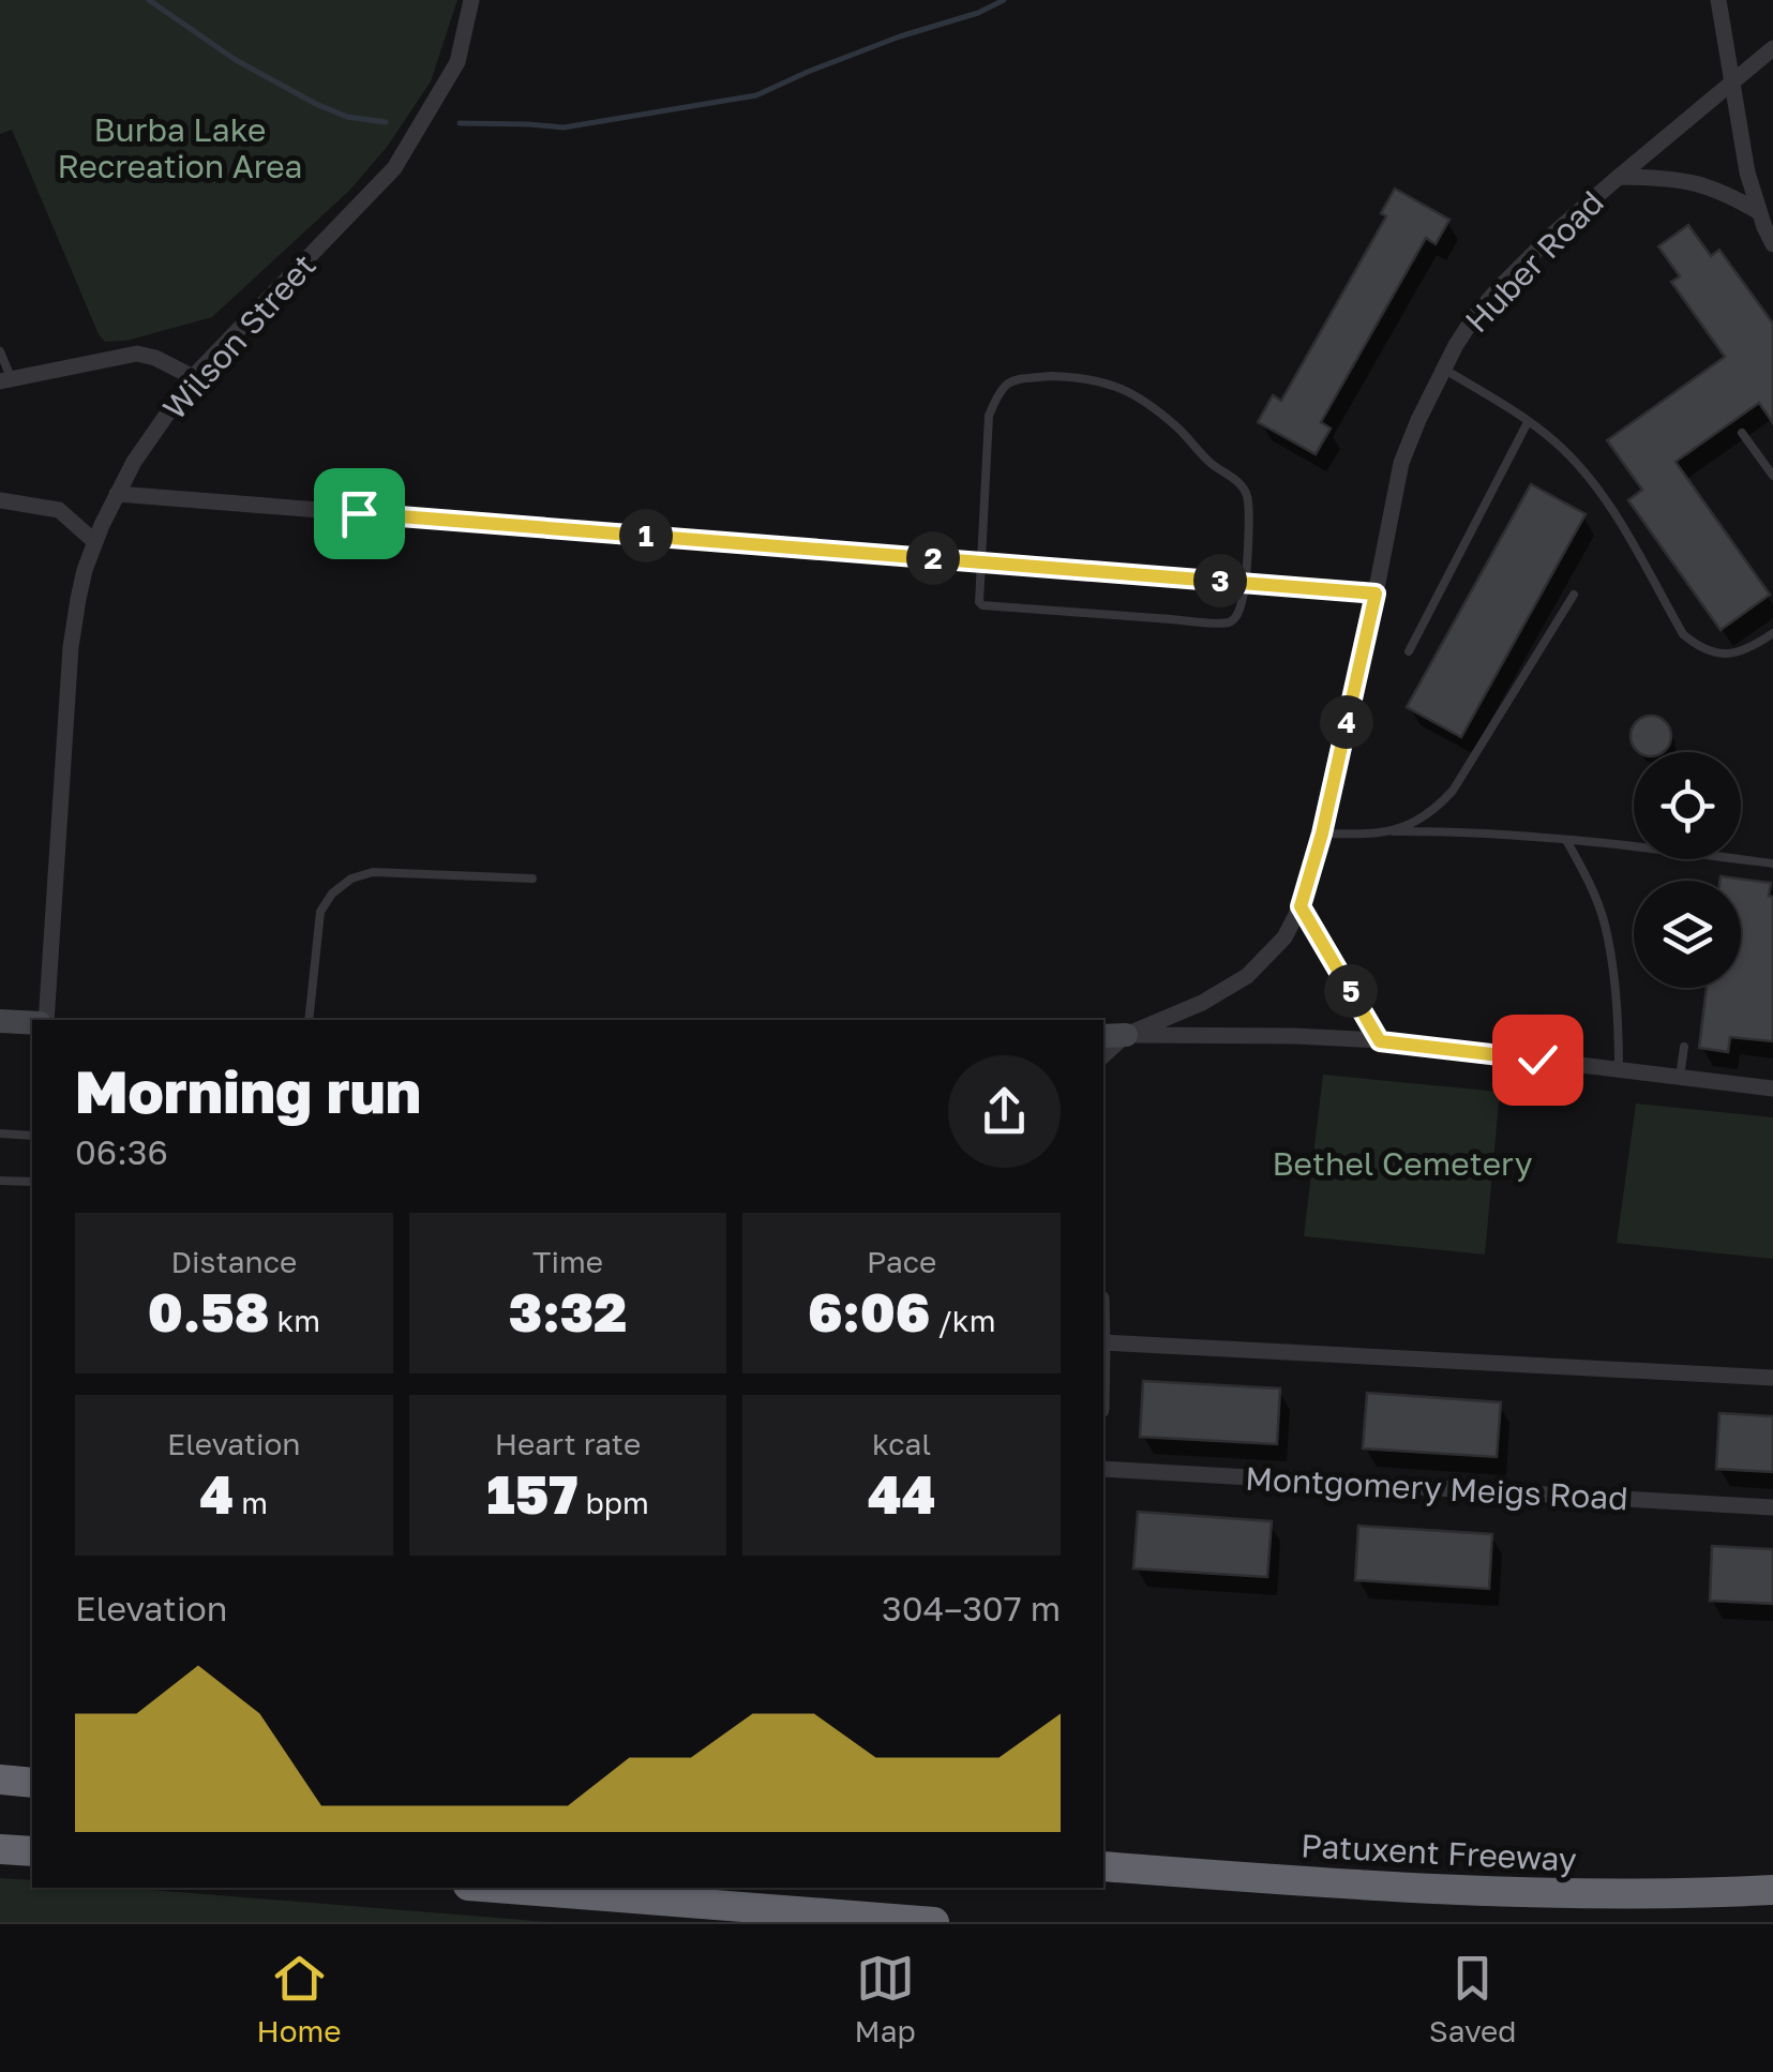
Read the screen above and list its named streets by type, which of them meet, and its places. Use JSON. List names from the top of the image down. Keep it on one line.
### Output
{"streets":{"highway":["Patuxent Freeway"],"street":["Huber Road","Wilson Street","Montgomery Meigs Road"]},"parks":["Burba Lake Recreation Area","Bethel Cemetery"],"page":{"pins":["1","2","3","4","5"],"heading":["Morning run","06:36"],"stats":[["Distance","0.58 km"],["Time","3:32"],["Pace","6:06 /km"],["Elevation","4 m"],["Heart rate","157 bpm"],["kcal","44"]],"chart":["Elevation","304–307 m"],"tabs":["Home","Map","Saved"]}}
